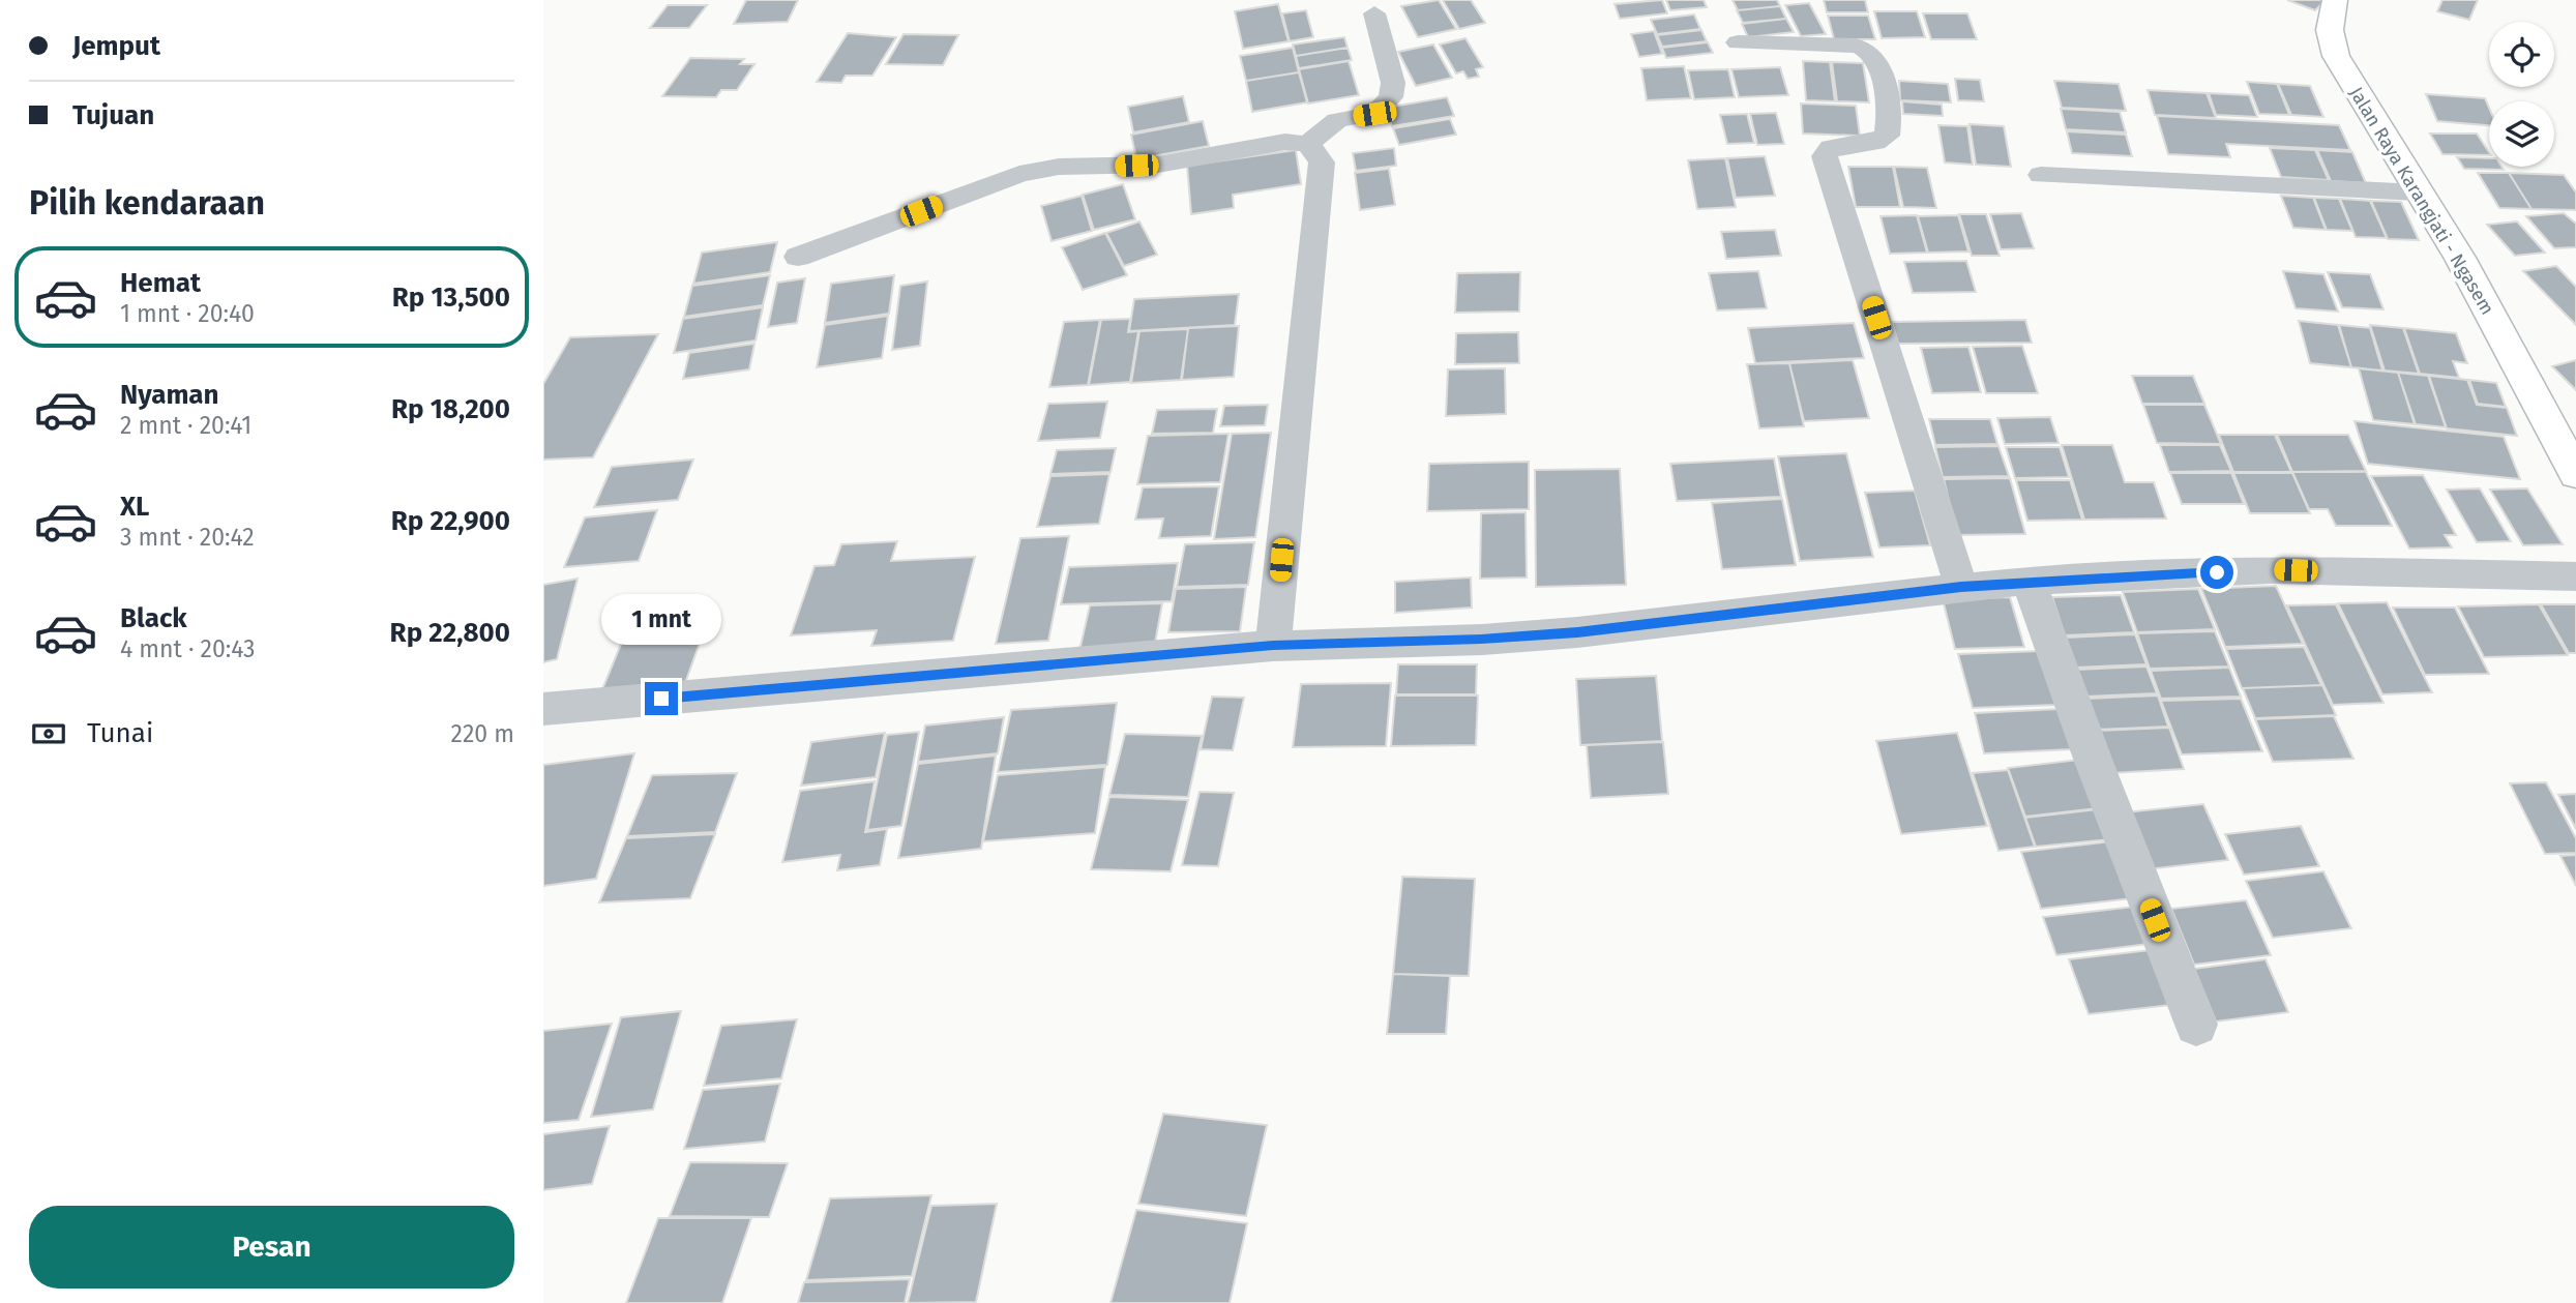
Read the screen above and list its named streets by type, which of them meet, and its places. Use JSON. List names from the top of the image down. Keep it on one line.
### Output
{"streets":{"main road":["Jalan Raya Karangjati - Ngasem"]},"page":{"banner":["Jemput","Tujuan"],"heading":"Pilih kendaraan","list":[{"name":"Hemat","note":"1 mnt · 20:40","value":"Rp 13,500"},{"name":"Nyaman","note":"2 mnt · 20:41","value":"Rp 18,200"},{"name":"XL","note":"3 mnt · 20:42","value":"Rp 22,900"},{"name":"Black","note":"4 mnt · 20:43","value":"Rp 22,800"}],"bubble":"1 mnt","pay":["Tunai","220 m"],"buttons":"Pesan"}}
